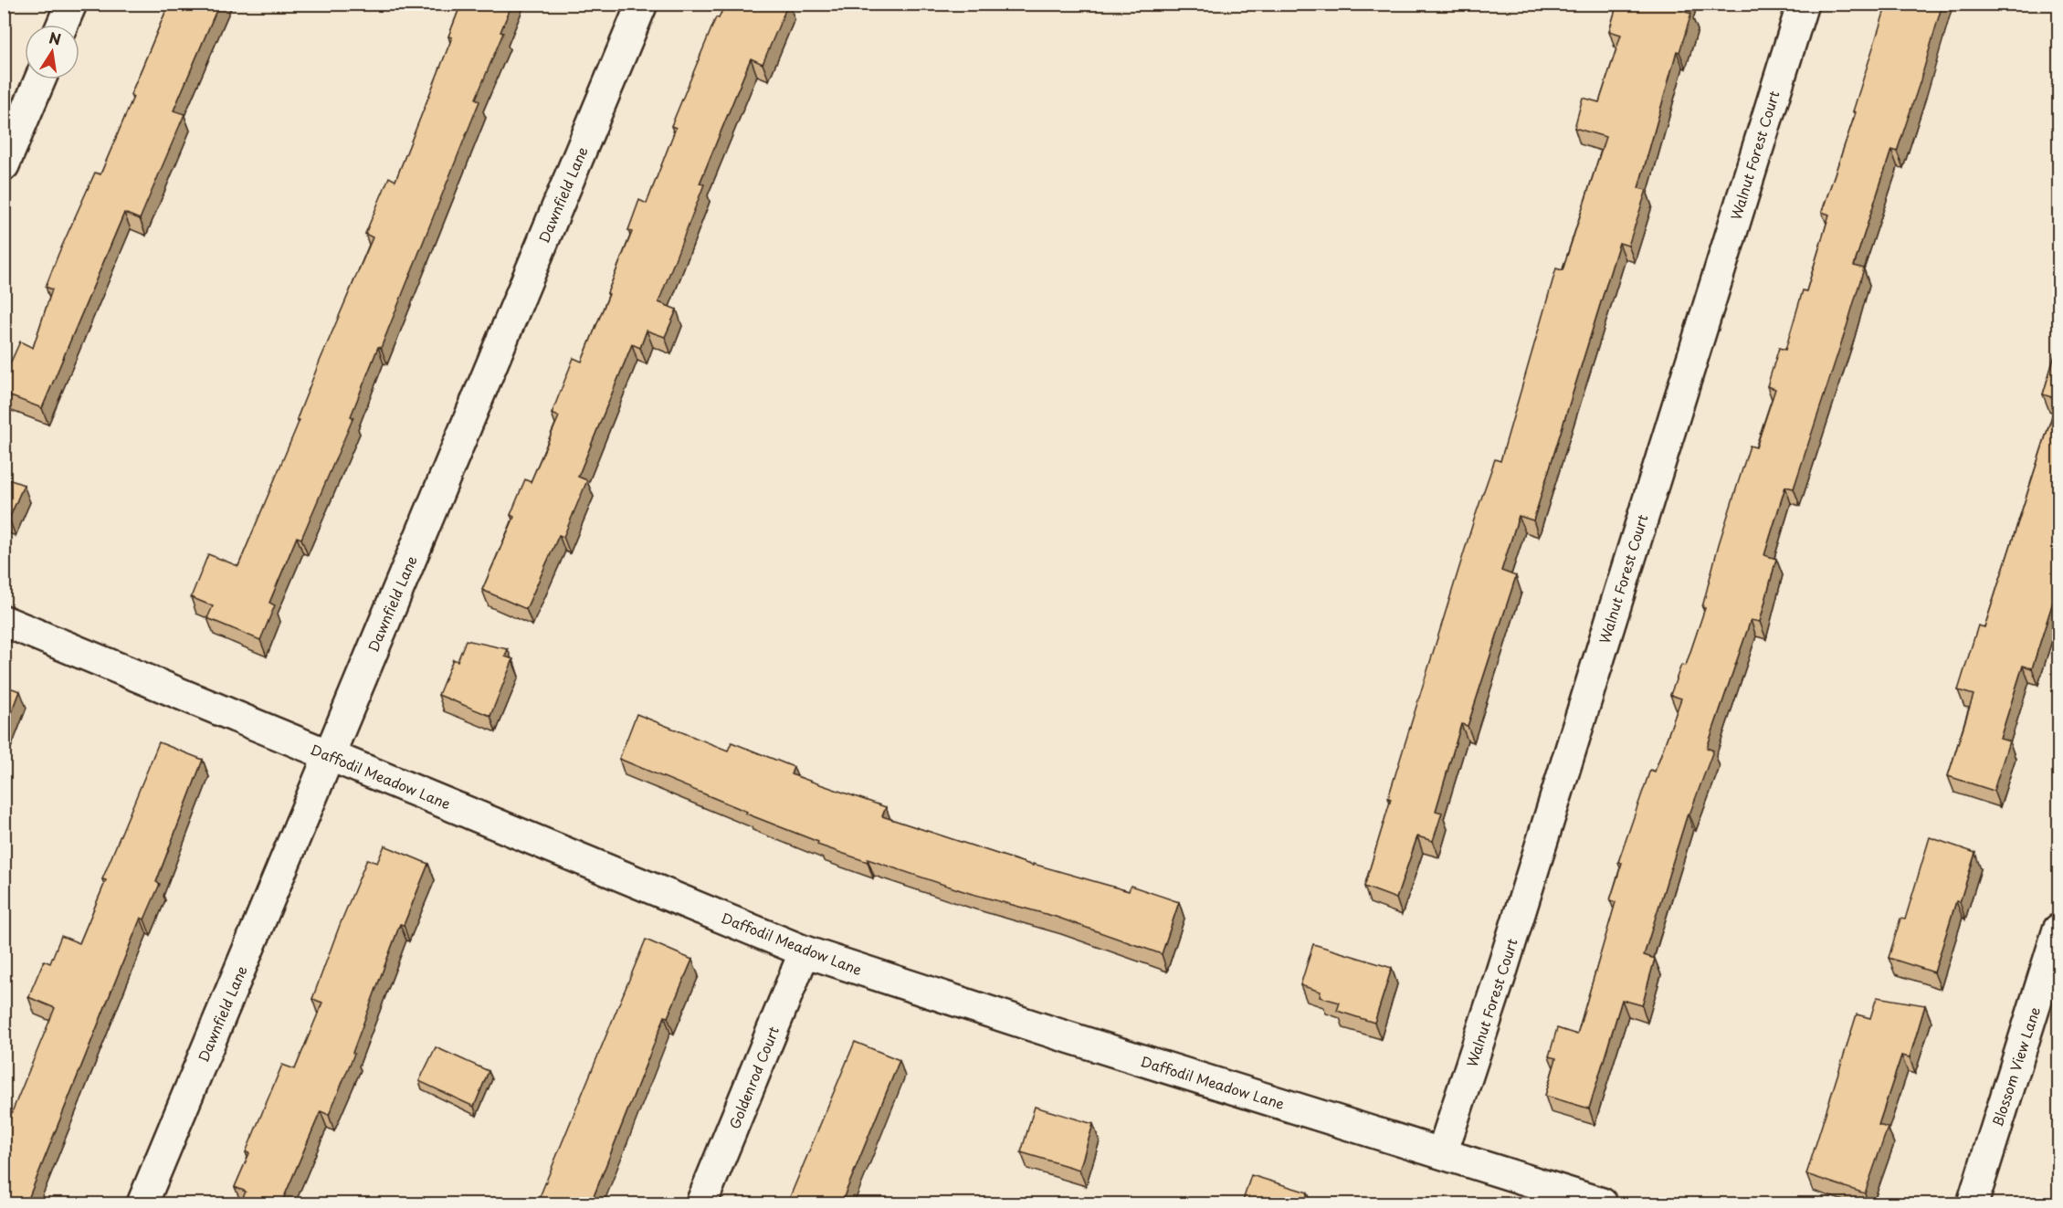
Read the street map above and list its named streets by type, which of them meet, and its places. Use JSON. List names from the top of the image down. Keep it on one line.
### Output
{"streets":{"street":["Walnut Forest Court","Dawnfield Lane","Daffodil Meadow Lane","Blossom View Lane","Goldenrod Court"]},"crossings":[["Walnut Forest Court","Daffodil Meadow Lane"],["Dawnfield Lane","Daffodil Meadow Lane"],["Daffodil Meadow Lane","Goldenrod Court"]],"north":"top"}
